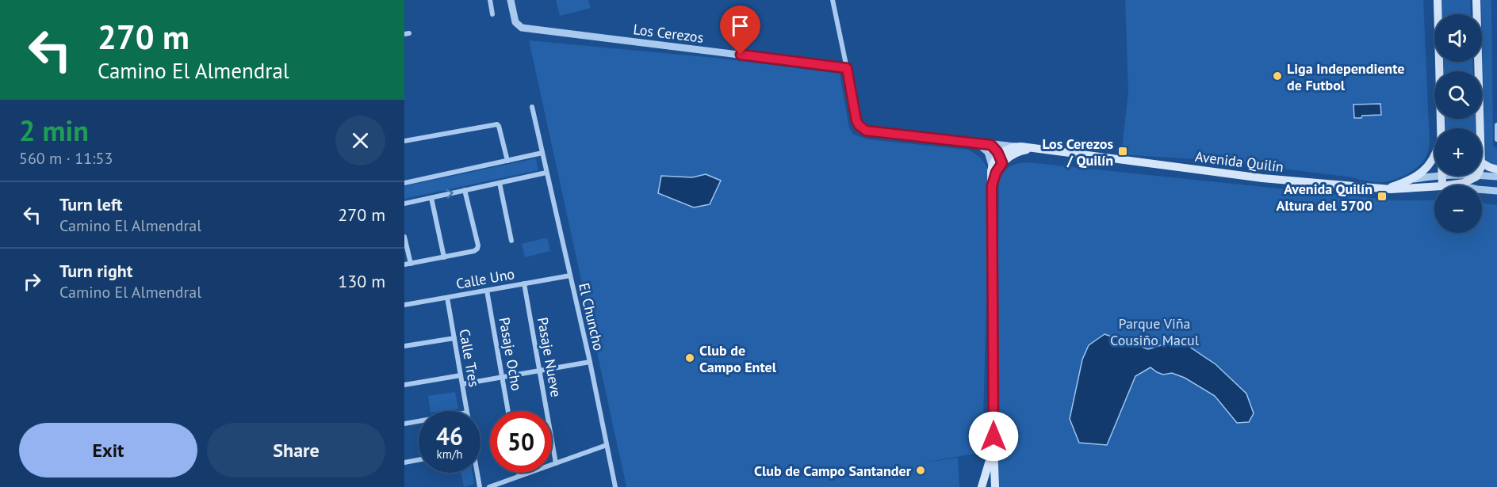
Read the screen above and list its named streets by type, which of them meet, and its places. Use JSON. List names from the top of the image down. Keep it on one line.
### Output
{"streets":{"main road":["Avenida Quilín"],"street":["Los Cerezos","Calle Uno","El Chuncho","Pasaje Ocho","Pasaje Nueve","Calle Tres"]},"crossings":[["Calle Uno","El Chuncho"],["Calle Uno","Pasaje Ocho"],["Calle Uno","Pasaje Nueve"],["Calle Uno","Calle Tres"]],"parks":["Parque Viña Cousiño Macul"],"places":{"other":["Liga Independiente de Futbol","Club de Campo Entel","Club de Campo Santander"],"transit":["Los Cerezos / Quilín","Avenida Quilín Altura del 5700"]},"page":{"turn":["270 m","Camino El Almendral"],"map_buttons":["+","−"],"heading":["2 min","560 m · 11:53"],"list":[{"name":"Turn left","note":"Camino El Almendral","value":"270 m"},{"name":"Turn right","note":"Camino El Almendral","value":"130 m"}],"speed":"46 km/h","limit":"50","buttons":["Exit","Share"]}}
